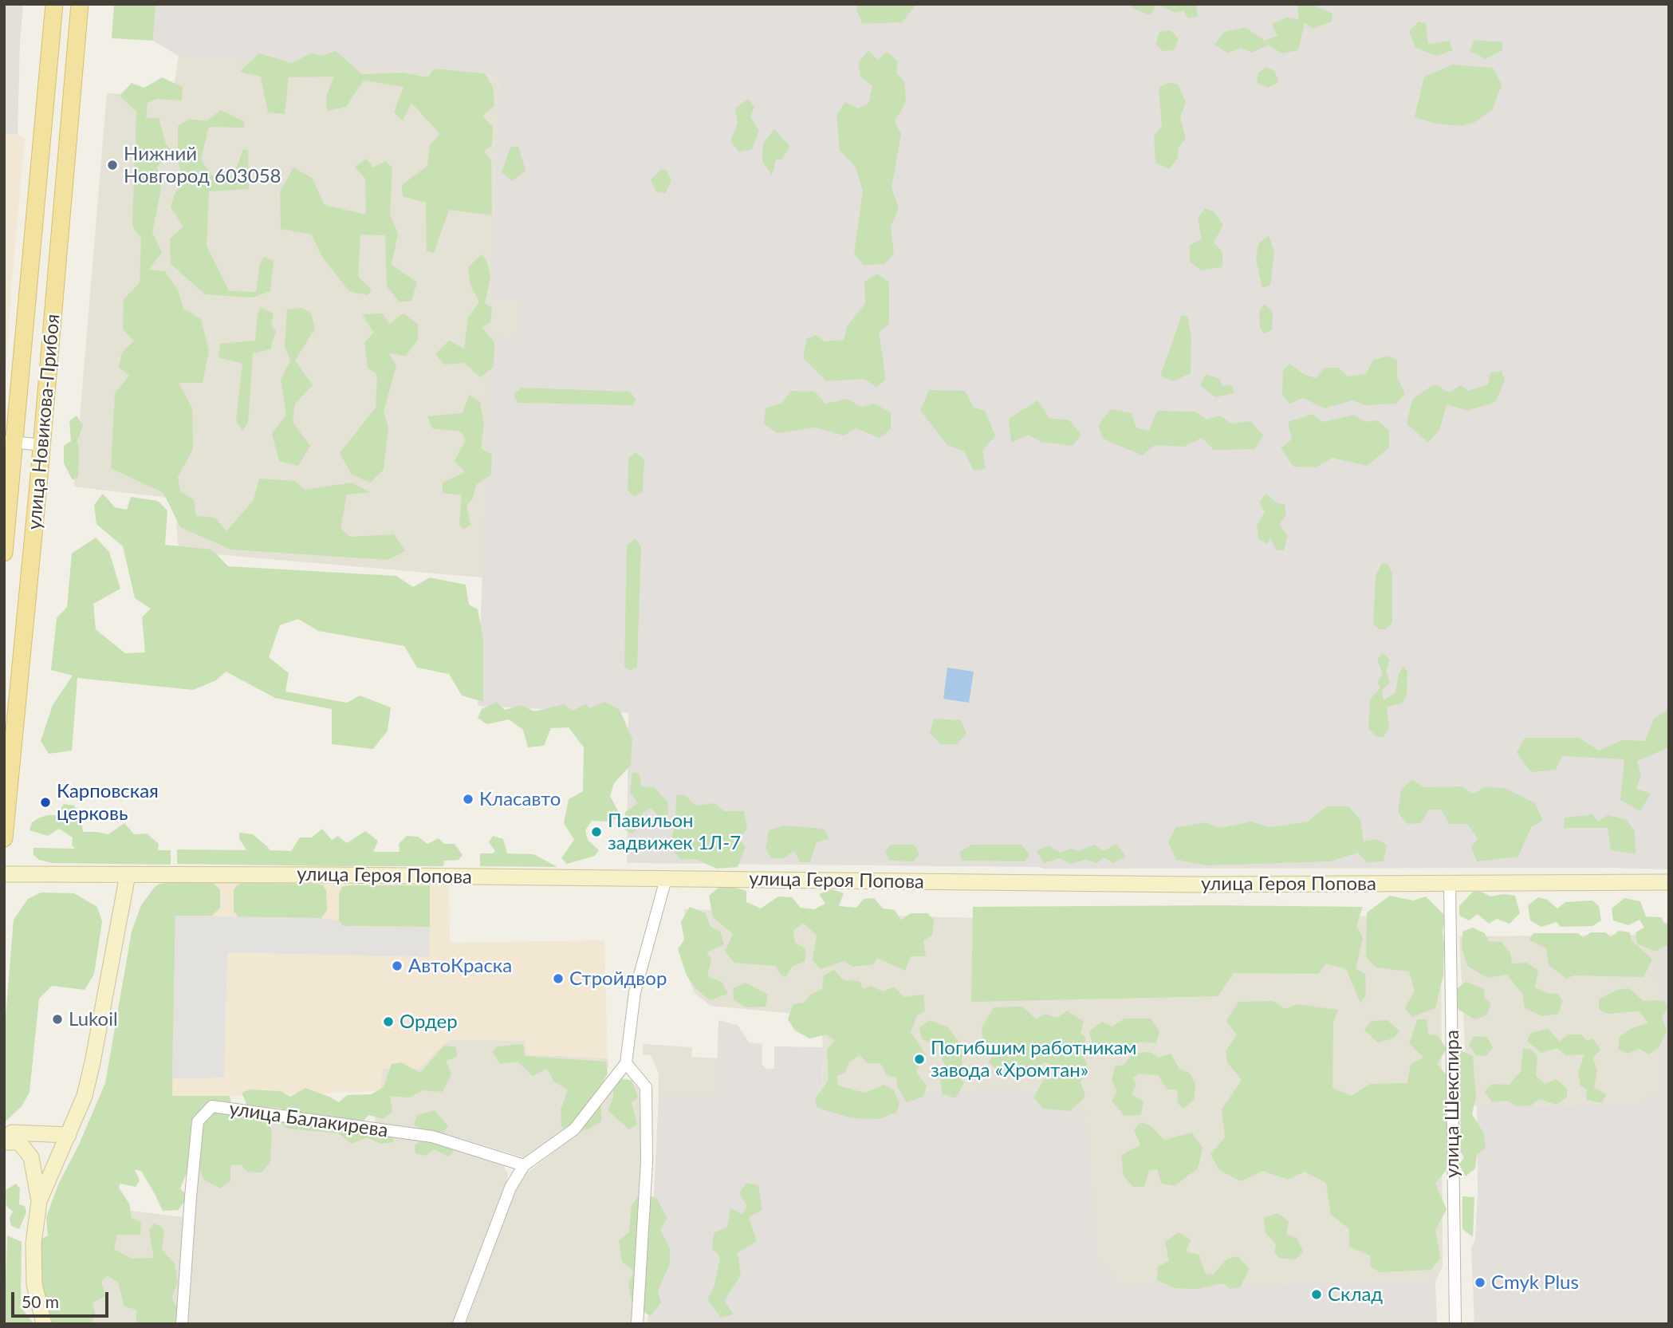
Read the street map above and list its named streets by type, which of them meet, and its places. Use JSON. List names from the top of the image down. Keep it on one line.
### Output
{"streets":{"main road":["улица Новикова-Прибоя"],"street":["улица Героя Попова","улица Шекспира","улица Балакирева"]},"crossings":[["улица Героя Попова","улица Шекспира"]],"places":["Нижний Новгород 603058","Класавто","Карповская церковь","Павильон задвижек 1Л-7","АвтоКраска","Стройдвор","Lukoil","Ордер","Погибшим работникам завода «Хромтан»","Cmyk Plus","Склад"],"scale_bar":"50 m"}
